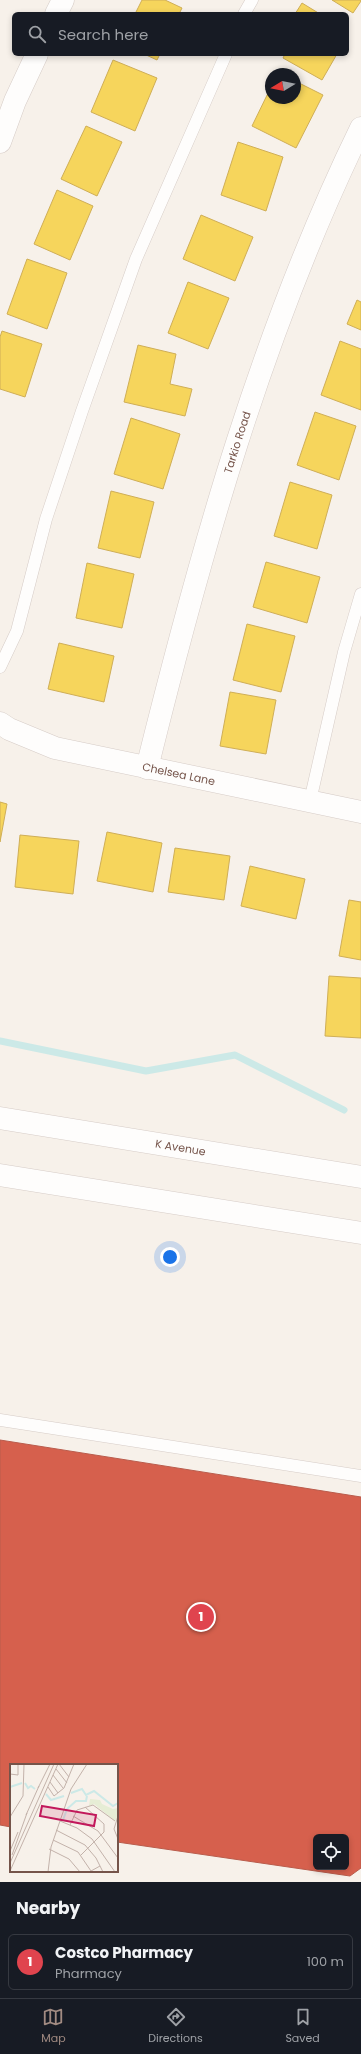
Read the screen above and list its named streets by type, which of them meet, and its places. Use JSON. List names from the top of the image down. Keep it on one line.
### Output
{"streets":{"street":["Tarkio Road","Chelsea Lane","K Avenue"]},"crossings":[["Tarkio Road","Chelsea Lane"]],"north":"left","page":{"search":"Search here","pins":"1","heading":"Nearby","list":[{"mark":"1","name":"Costco Pharmacy","note":"Pharmacy","value":"100 m"}],"nav":["Map","Directions","Saved"]}}
